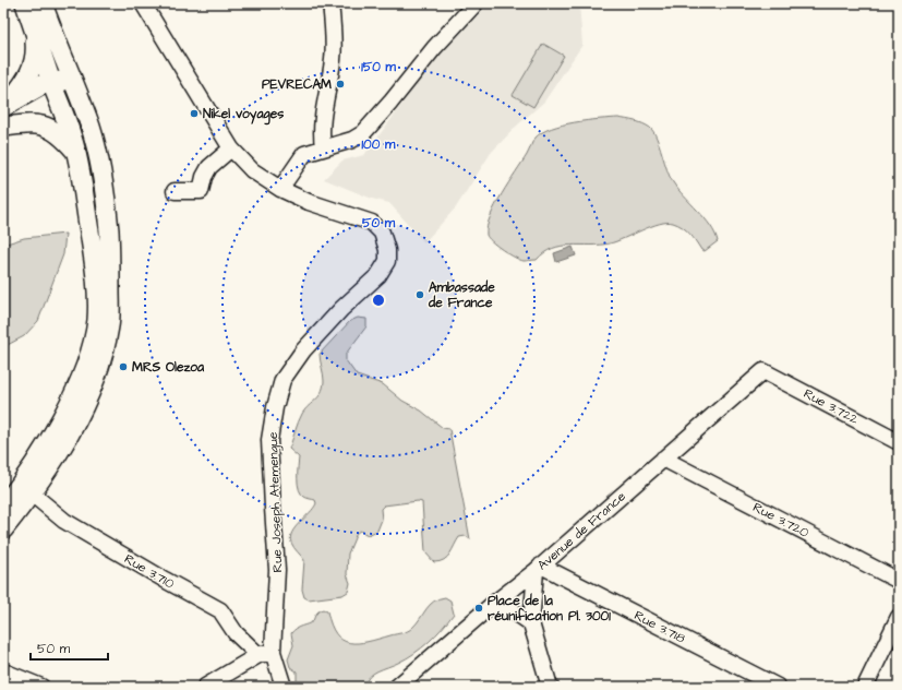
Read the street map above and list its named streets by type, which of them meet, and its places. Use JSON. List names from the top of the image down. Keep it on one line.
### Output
{"streets":{"street":["Rue 3.722","Rue Joseph Atemengue","Rue 3.720","Avenue de France","Rue 3.710","Rue 3.718"]},"crossings":[["Rue 3.722","Avenue de France"],["Rue Joseph Atemengue","Rue 3.710"],["Rue 3.720","Avenue de France"],["Avenue de France","Rue 3.718"]],"places":["PEVRECAM","Nikel voyages","Ambassade de France","MRS Olezoa","Place de la réunification Pl. 3001"],"scale_bar":"50 m","rings":["150 m","100 m","50 m"]}
